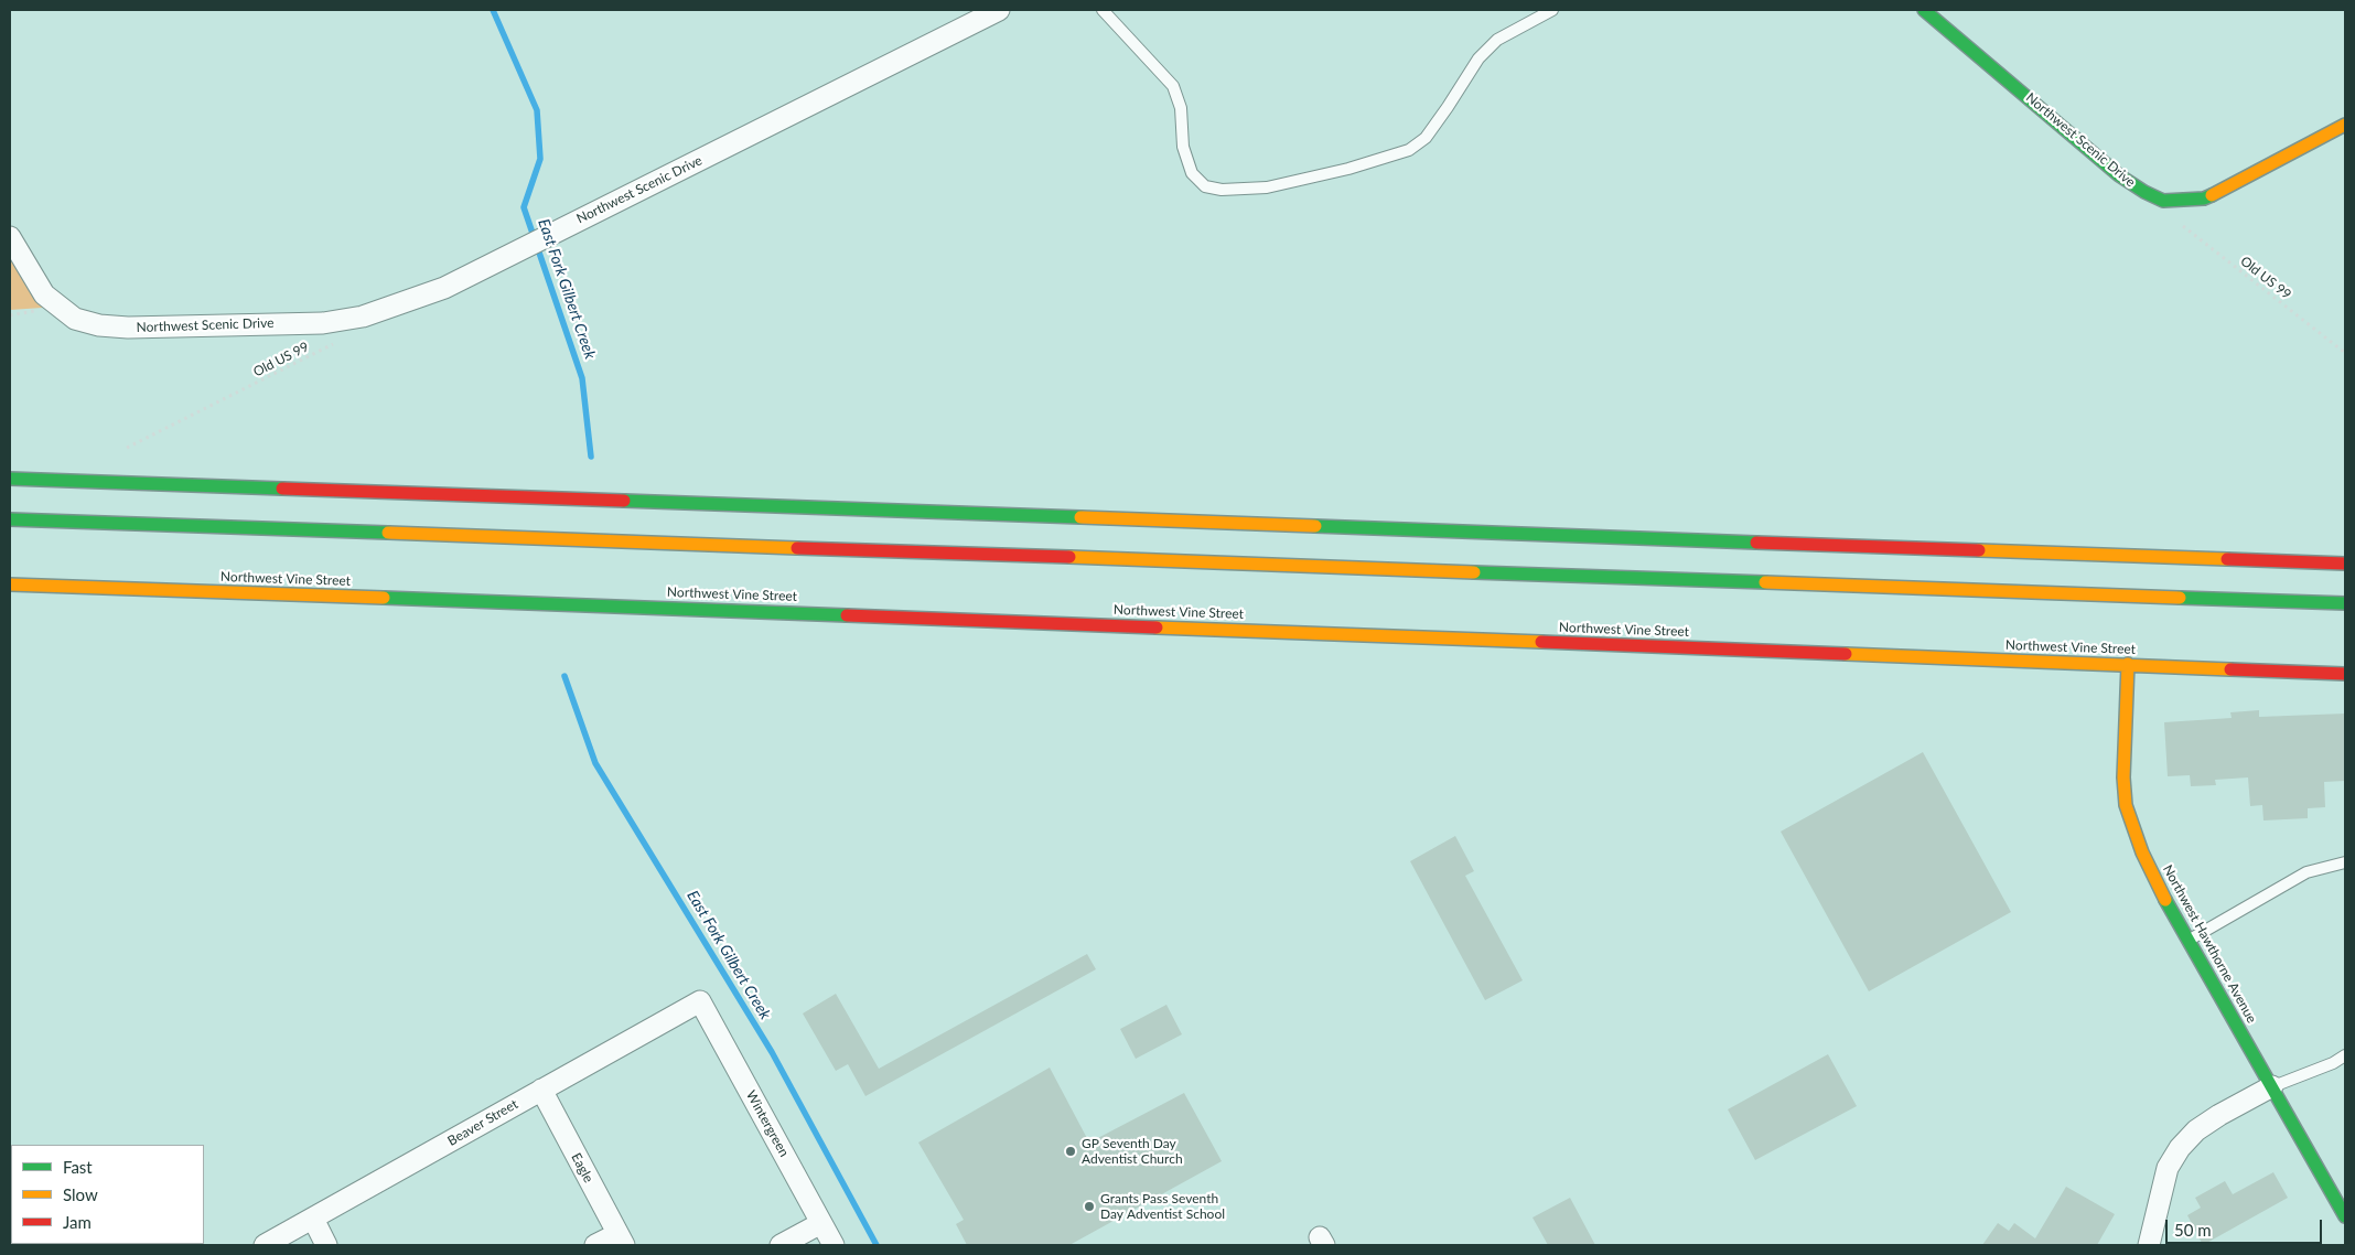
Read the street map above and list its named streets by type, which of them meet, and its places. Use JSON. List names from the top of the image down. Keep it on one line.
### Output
{"streets":{"main road":["Northwest Scenic Drive","Northwest Vine Street","Northwest Hawthorne Avenue"],"street":["Beaver Street","Wintergreen","Eagle"],"path":["Old US 99"]},"crossings":[["Northwest Vine Street","Northwest Hawthorne Avenue"],["Beaver Street","Wintergreen"],["Beaver Street","Eagle"]],"water":["East Fork Gilbert Creek"],"places":["GP Seventh Day Adventist Church","Grants Pass Seventh Day Adventist School"],"legend":["Fast","Slow","Jam"],"scale_bar":"50 m"}
